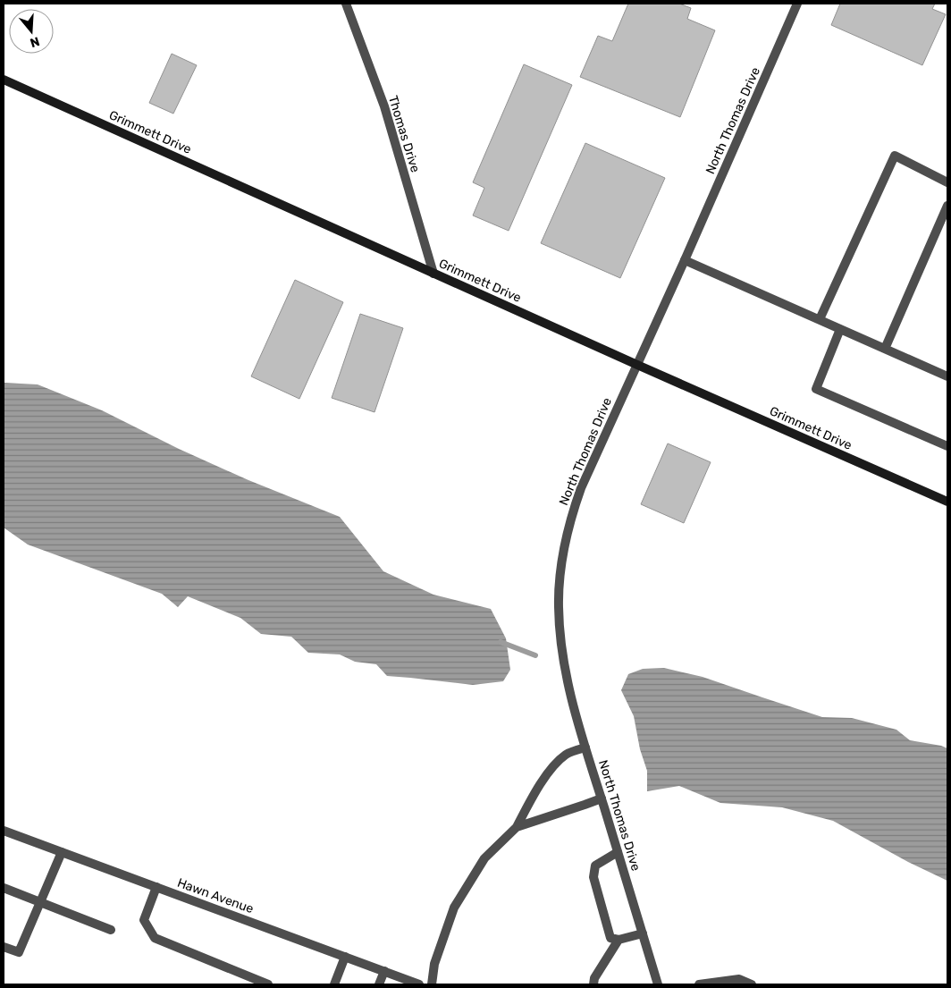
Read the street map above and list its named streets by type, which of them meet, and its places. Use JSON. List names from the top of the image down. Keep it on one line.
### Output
{"streets":{"main road":["Grimmett Drive"],"street":["North Thomas Drive","Thomas Drive","Hawn Avenue"]},"crossings":[["North Thomas Drive","Grimmett Drive"],["Grimmett Drive","Thomas Drive"]],"north":"bottom"}
